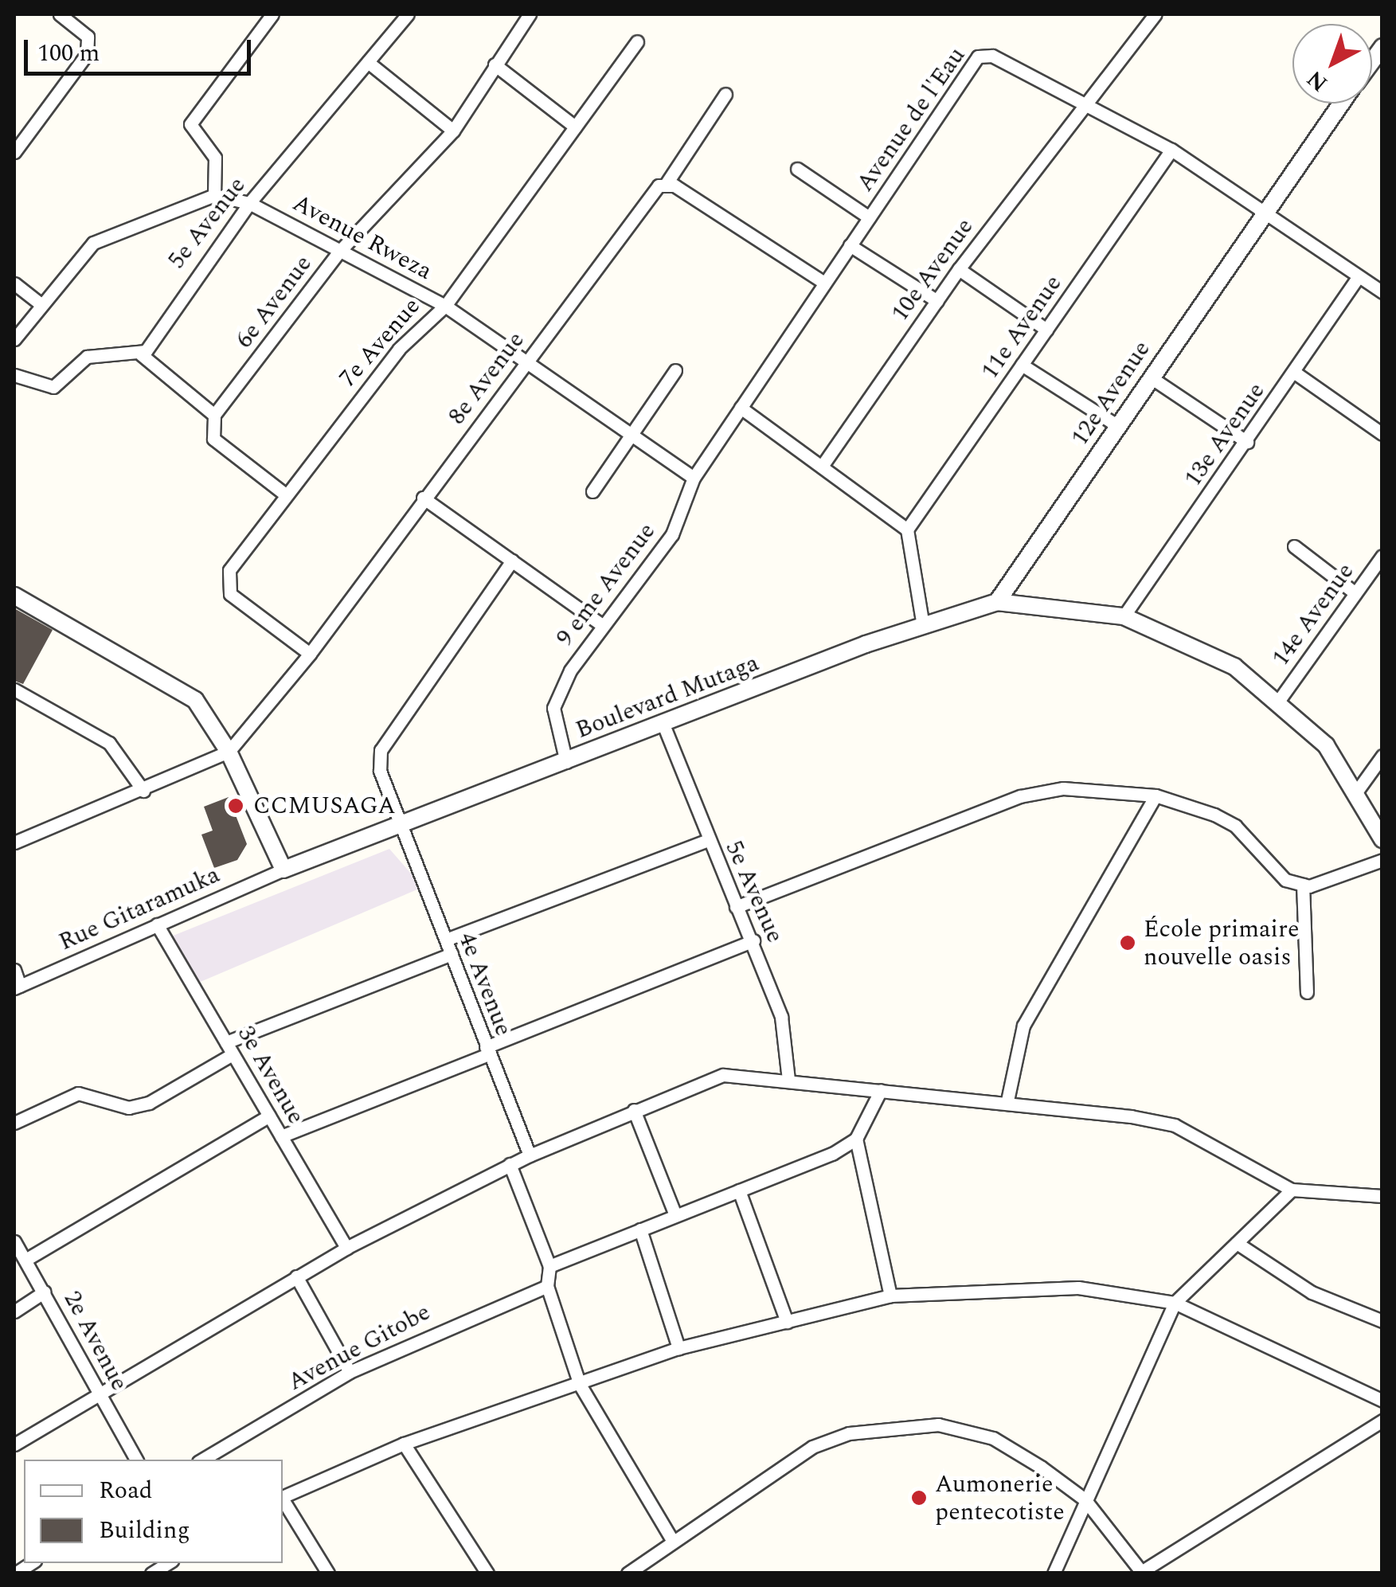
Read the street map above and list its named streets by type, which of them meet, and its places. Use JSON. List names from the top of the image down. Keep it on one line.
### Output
{"streets":{"street":["Avenue de l'Eau","5e Avenue","Avenue Rweza","10e Avenue","6e Avenue","11e Avenue","7e Avenue","8e Avenue","12e Avenue","13e Avenue","9 eme Avenue","14e Avenue","Boulevard Mutaga","Rue Gitaramuka","4e Avenue","3e Avenue","2e Avenue","Avenue Gitobe"]},"crossings":[["Avenue de l'Eau","Avenue Rweza"],["Avenue de l'Eau","10e Avenue"],["Avenue de l'Eau","11e Avenue"],["Avenue de l'Eau","12e Avenue"],["Avenue de l'Eau","13e Avenue"],["Avenue de l'Eau","9 eme Avenue"],["5e Avenue","Avenue Rweza"],["5e Avenue","Boulevard Mutaga"],["Avenue Rweza","6e Avenue"],["Avenue Rweza","7e Avenue"],["Avenue Rweza","8e Avenue"],["Avenue Rweza","9 eme Avenue"],["7e Avenue","8e Avenue"],["12e Avenue","Boulevard Mutaga"],["13e Avenue","Boulevard Mutaga"],["9 eme Avenue","Boulevard Mutaga"],["14e Avenue","Boulevard Mutaga"],["Boulevard Mutaga","Rue Gitaramuka"],["Boulevard Mutaga","4e Avenue"],["Rue Gitaramuka","3e Avenue"]],"places":["CCMUSAGA","École primaire nouvelle oasis","Aumonerie pentecotiste"],"legend":["Road","Building"],"scale_bar":"100 m","north":"bottom left"}
